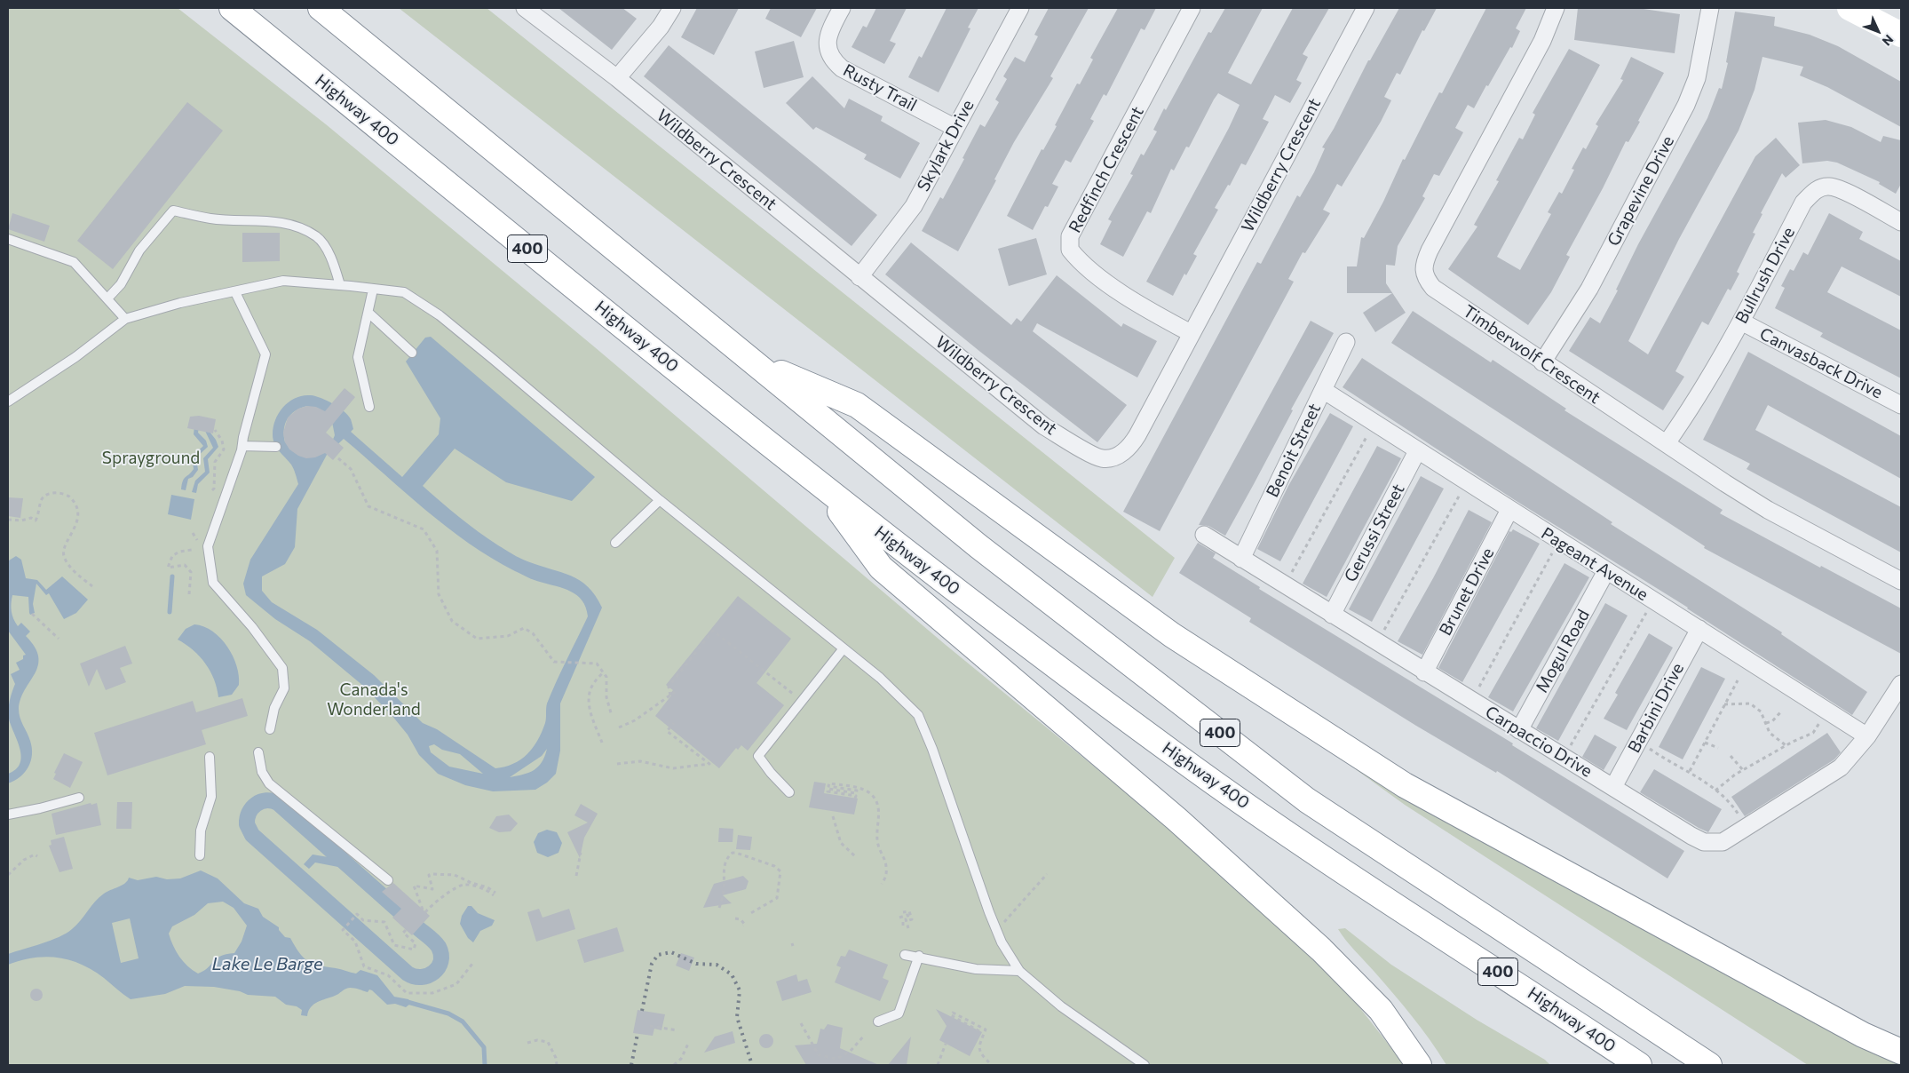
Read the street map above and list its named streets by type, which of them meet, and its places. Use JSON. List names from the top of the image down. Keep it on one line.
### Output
{"streets":{"main road":["Highway 400","400"],"street":["Rusty Trail","Skylark Drive","Wildberry Crescent","Redfinch Crescent","Grapevine Drive","Bullrush Drive","Timberwolf Crescent","Canvasback Drive","Benoit Street","Gerussi Street","Pageant Avenue","Brunet Drive","Mogul Road","Barbini Drive","Carpaccio Drive"]},"crossings":[["Rusty Trail","Skylark Drive"],["Skylark Drive","Wildberry Crescent"],["Wildberry Crescent","Redfinch Crescent"],["Grapevine Drive","Timberwolf Crescent"],["Bullrush Drive","Timberwolf Crescent"],["Bullrush Drive","Canvasback Drive"],["Benoit Street","Pageant Avenue"],["Benoit Street","Carpaccio Drive"],["Gerussi Street","Pageant Avenue"],["Gerussi Street","Carpaccio Drive"],["Pageant Avenue","Brunet Drive"],["Pageant Avenue","Mogul Road"],["Pageant Avenue","Barbini Drive"],["Pageant Avenue","Carpaccio Drive"],["Brunet Drive","Carpaccio Drive"],["Mogul Road","Carpaccio Drive"],["Barbini Drive","Carpaccio Drive"]],"water":["Lake Le Barge"],"parks":["Sprayground","Canada's Wonderland"],"north":"bottom right"}
